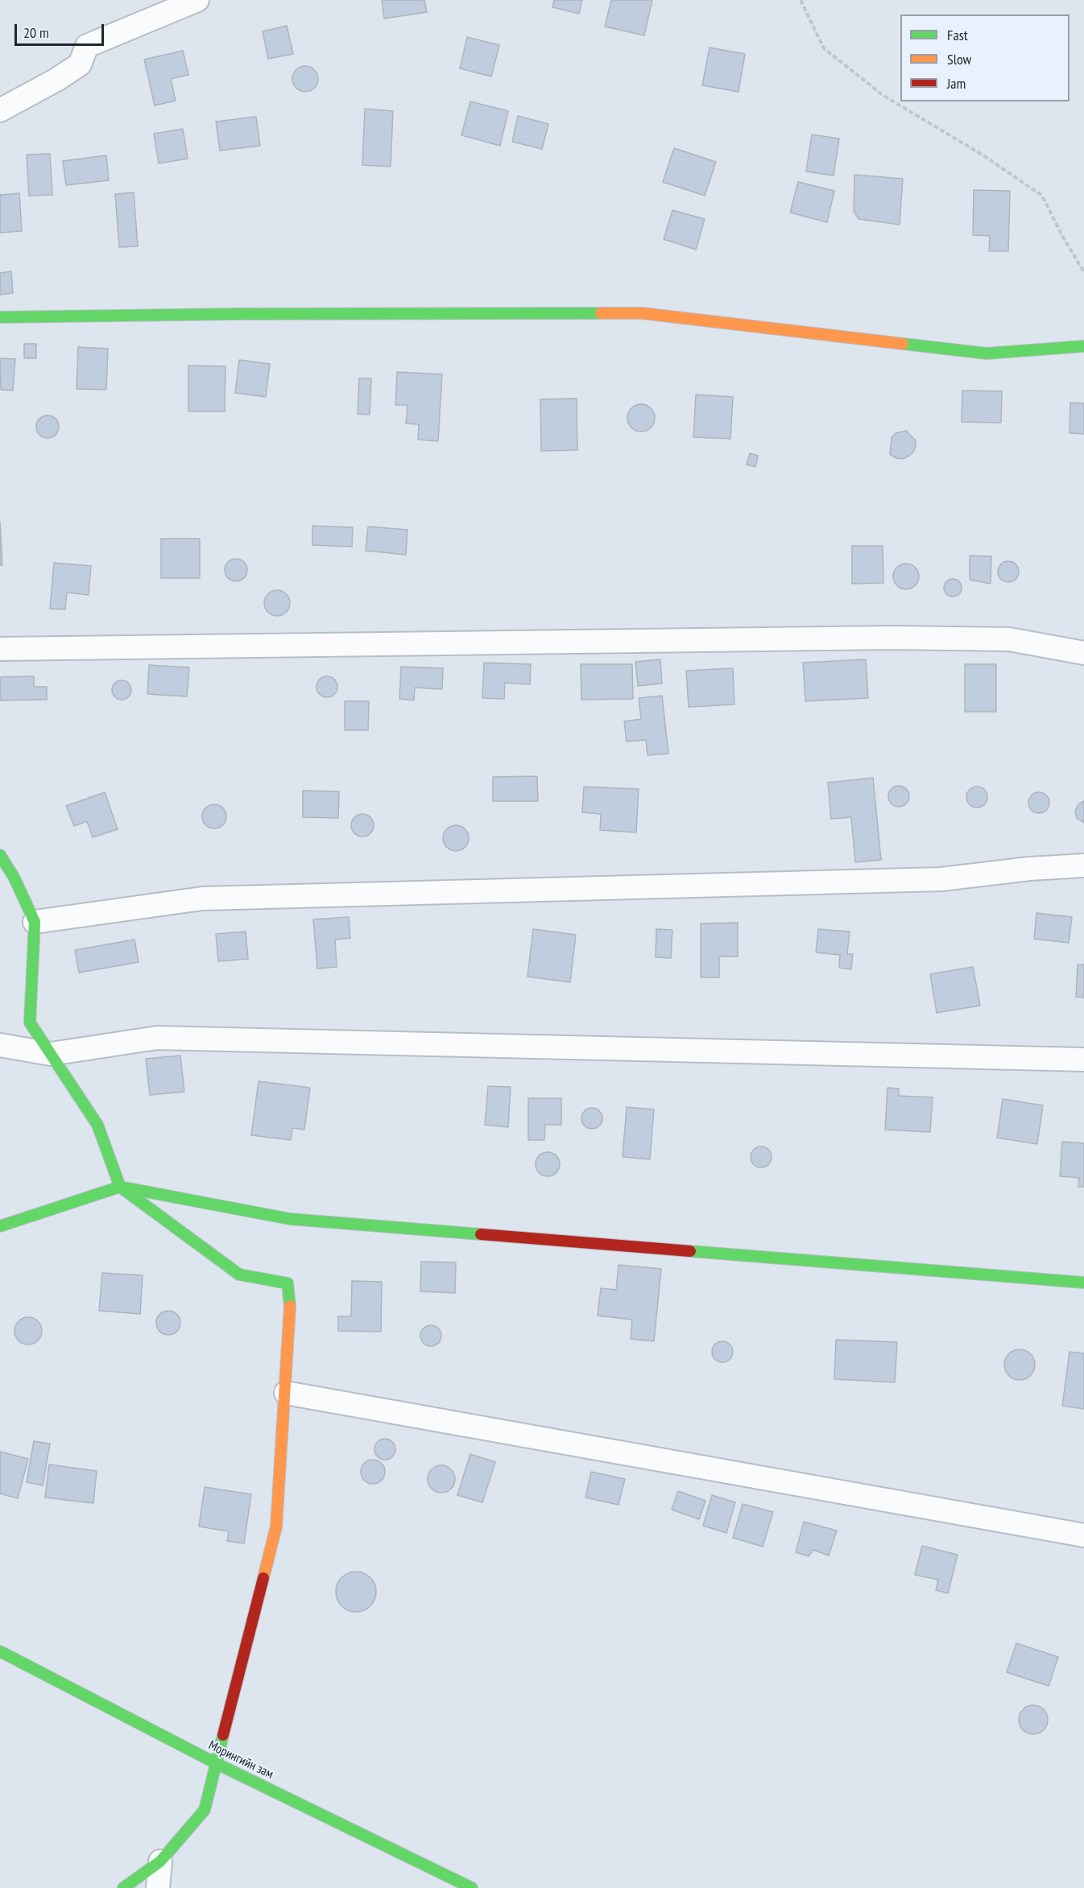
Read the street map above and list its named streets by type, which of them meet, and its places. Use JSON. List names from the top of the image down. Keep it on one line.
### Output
{"streets":{"street":["Морингийн зам"]},"legend":["Fast","Slow","Jam"],"scale_bar":"20 m"}
